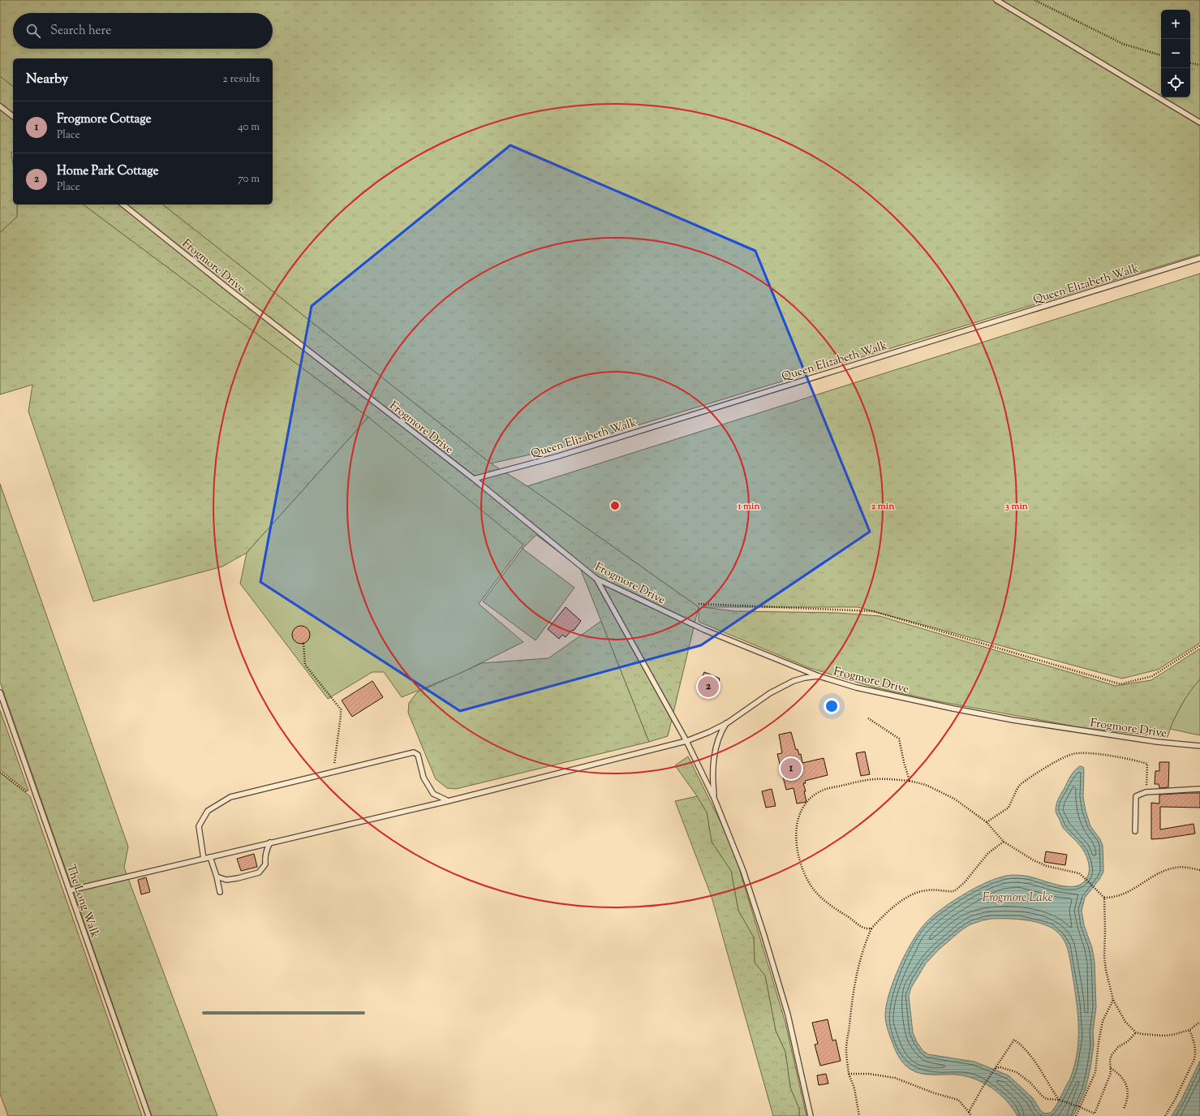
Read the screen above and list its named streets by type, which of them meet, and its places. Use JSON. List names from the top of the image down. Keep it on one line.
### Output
{"streets":{"lane":["Frogmore Drive","Queen Elizabeth Walk","The Long Walk"]},"crossings":[["Frogmore Drive","Queen Elizabeth Walk"]],"water":["Frogmore Lake"],"page":{"map_buttons":["+","−"],"search":"Search here","heading":["Nearby","2 results"],"list":[{"mark":"1","name":"Frogmore Cottage","note":"Place","value":"40 m"},{"mark":"2","name":"Home Park Cottage","note":"Place","value":"70 m"}],"pins":["2","1"]},"rings":["1 min","2 min","3 min"]}
